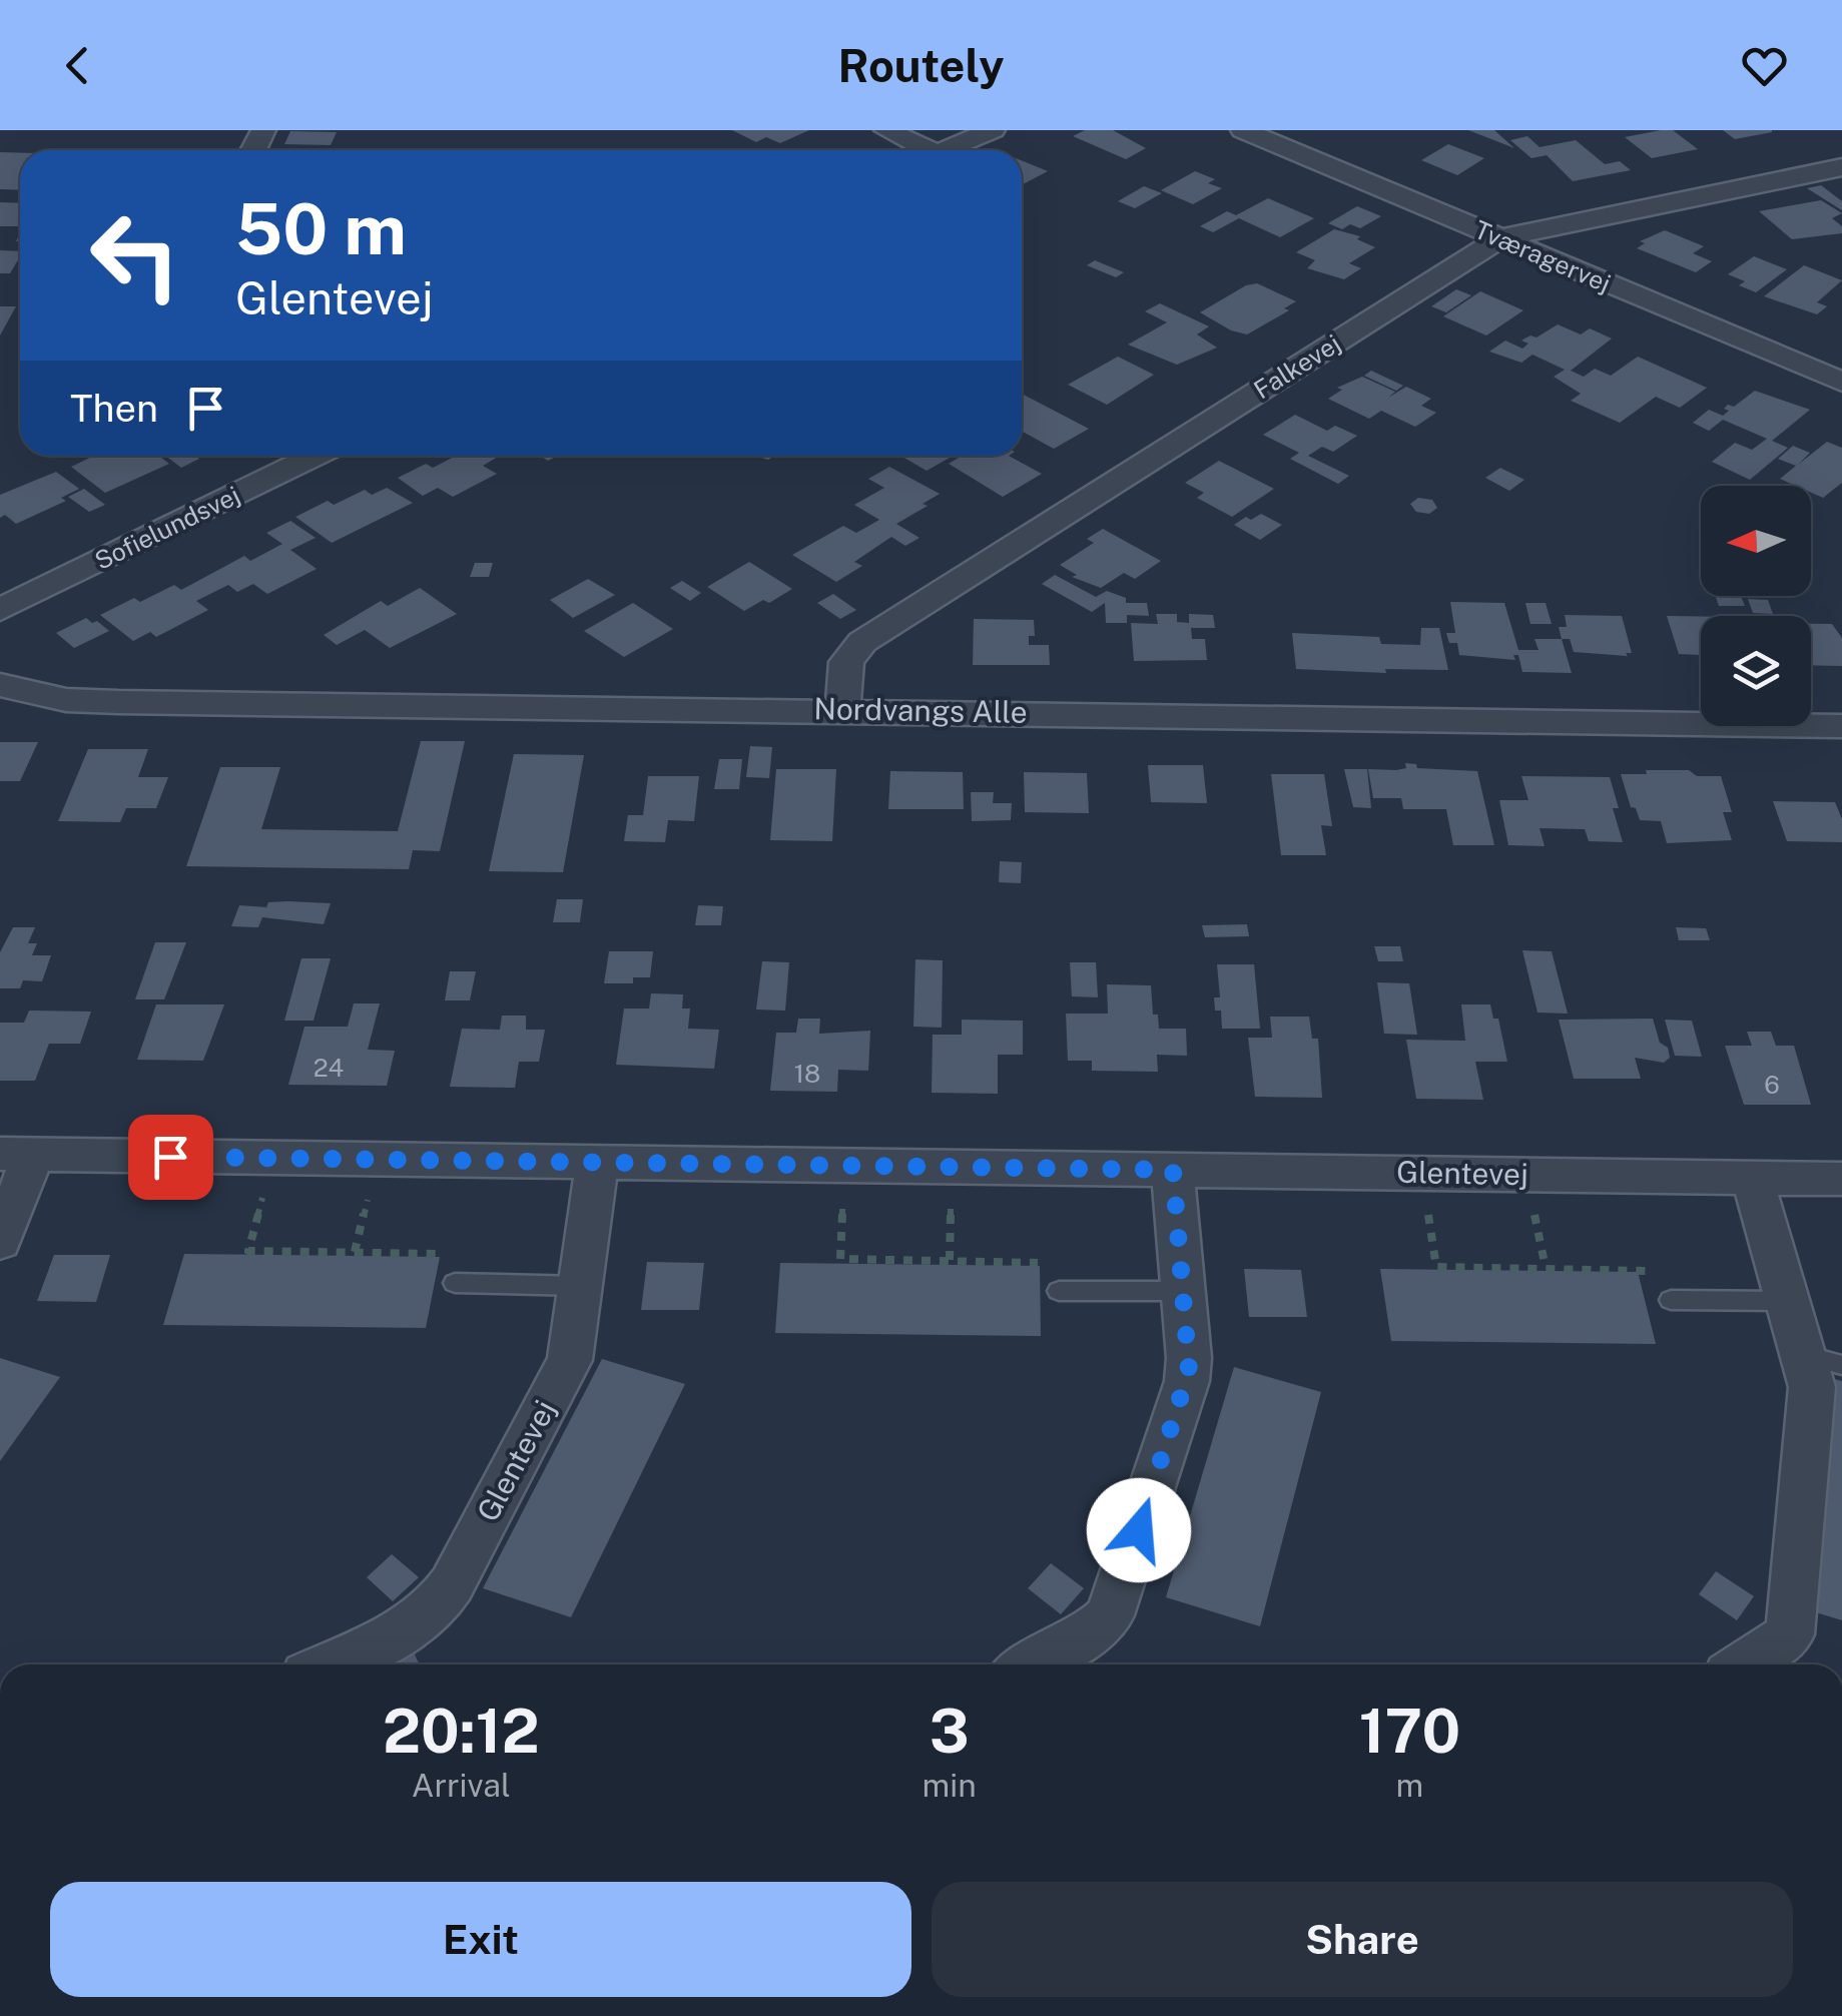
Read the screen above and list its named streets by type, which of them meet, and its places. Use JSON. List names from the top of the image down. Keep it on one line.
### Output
{"streets":{"street":["Tværagervej","Falkevej","Sofielundsvej","Nordvangs Alle","Glentevej"]},"crossings":[["Tværagervej","Falkevej"],["Falkevej","Nordvangs Alle"]],"house_numbers":["24","18","6"],"north":"left","page":{"header":"Routely","turn":["50 m","Glentevej"],"then":"Then","eta":["20:12","Arrival","3","min","170","m"],"buttons":["Exit","Share"]}}
